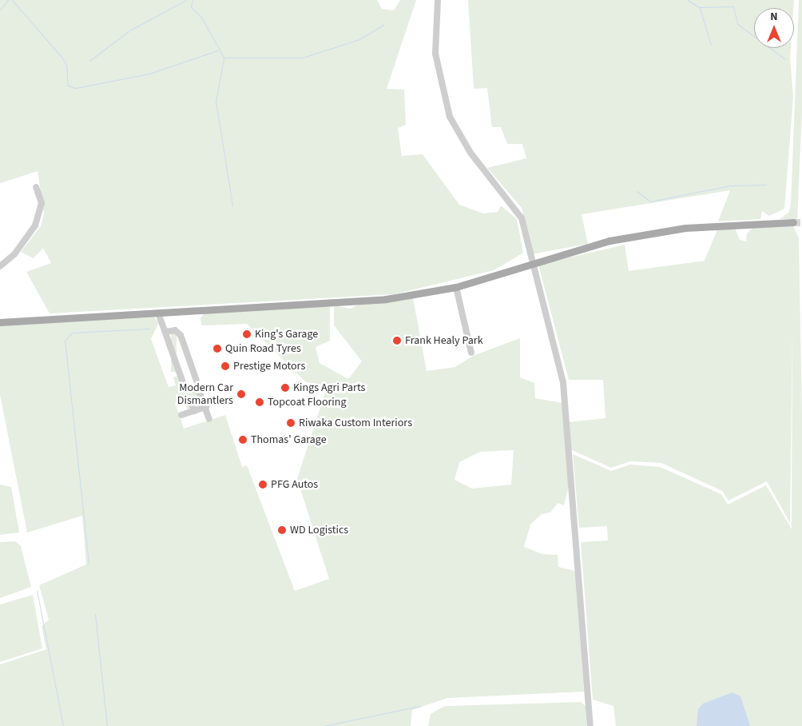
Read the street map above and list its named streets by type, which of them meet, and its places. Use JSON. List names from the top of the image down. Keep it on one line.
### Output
{"places":["King's Garage","Frank Healy Park","Quin Road Tyres","Prestige Motors","Kings Agri Parts","Modern Car Dismantlers","Topcoat Flooring","Riwaka Custom Interiors","Thomas' Garage","PFG Autos","WD Logistics"],"north":"top"}
